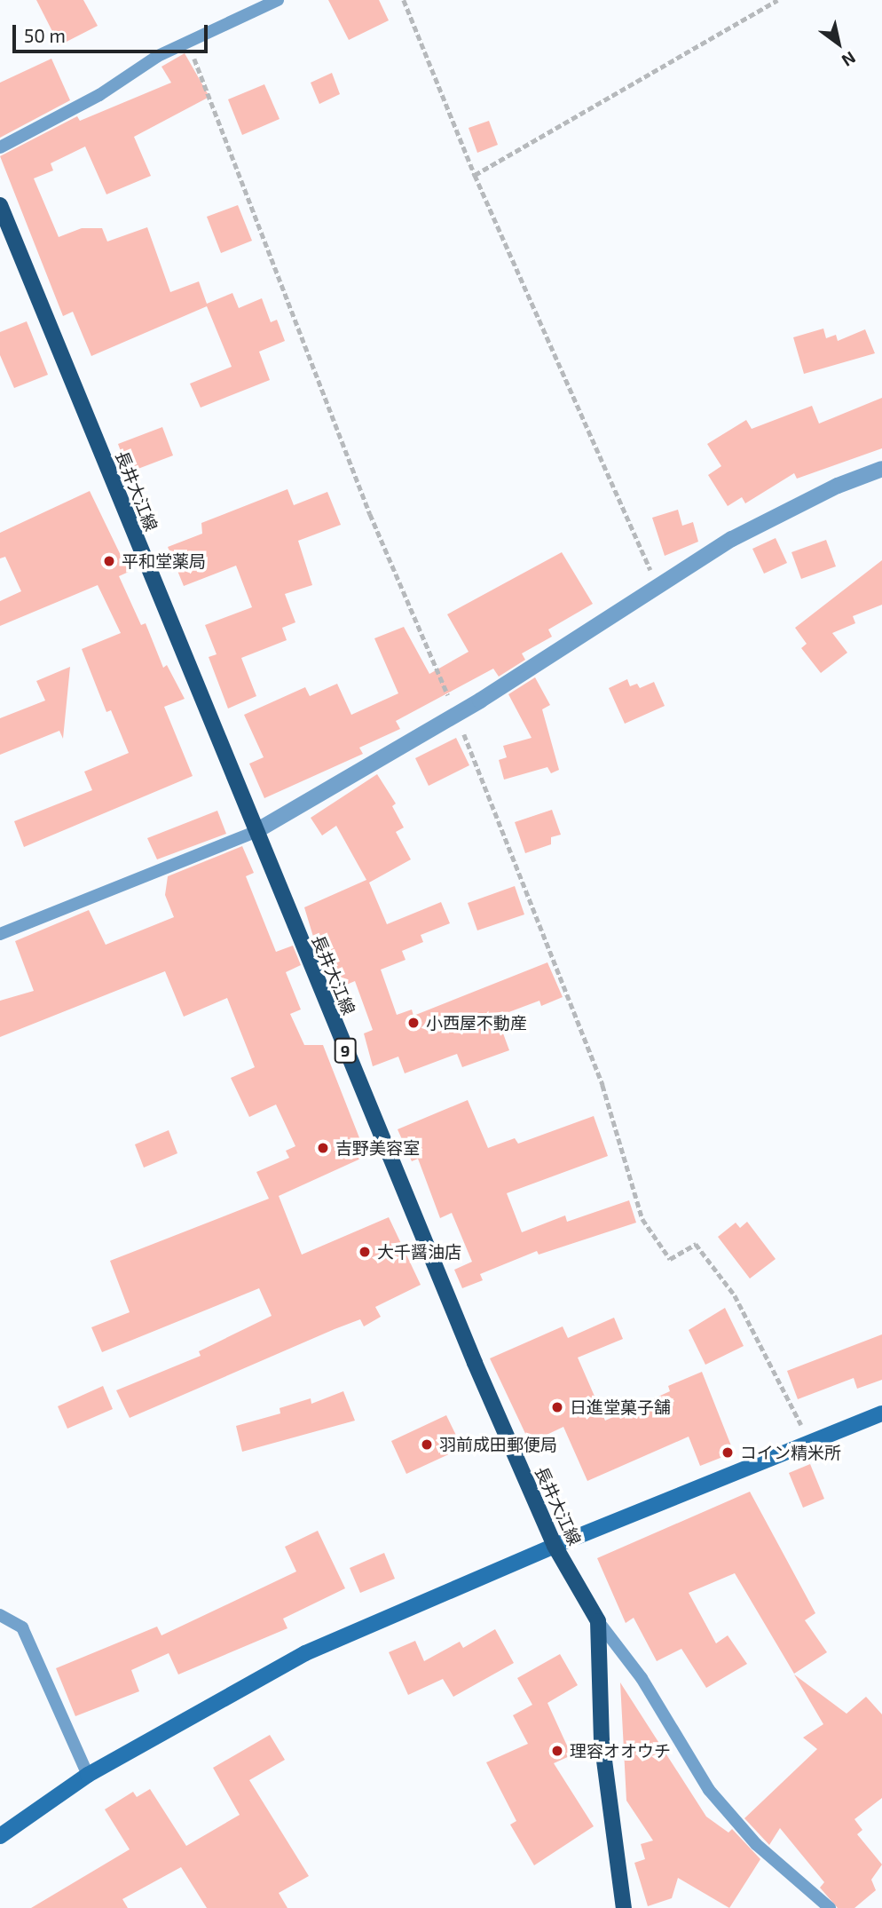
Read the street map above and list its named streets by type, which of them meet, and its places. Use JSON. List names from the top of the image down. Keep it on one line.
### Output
{"streets":{"main road":["長井大江線","9"]},"places":["平和堂薬局","小西屋不動産","吉野美容室","大千醤油店","日進堂菓子舗","羽前成田郵便局","コイン精米所","理容オオウチ"],"scale_bar":"50 m","north":"bottom right"}
